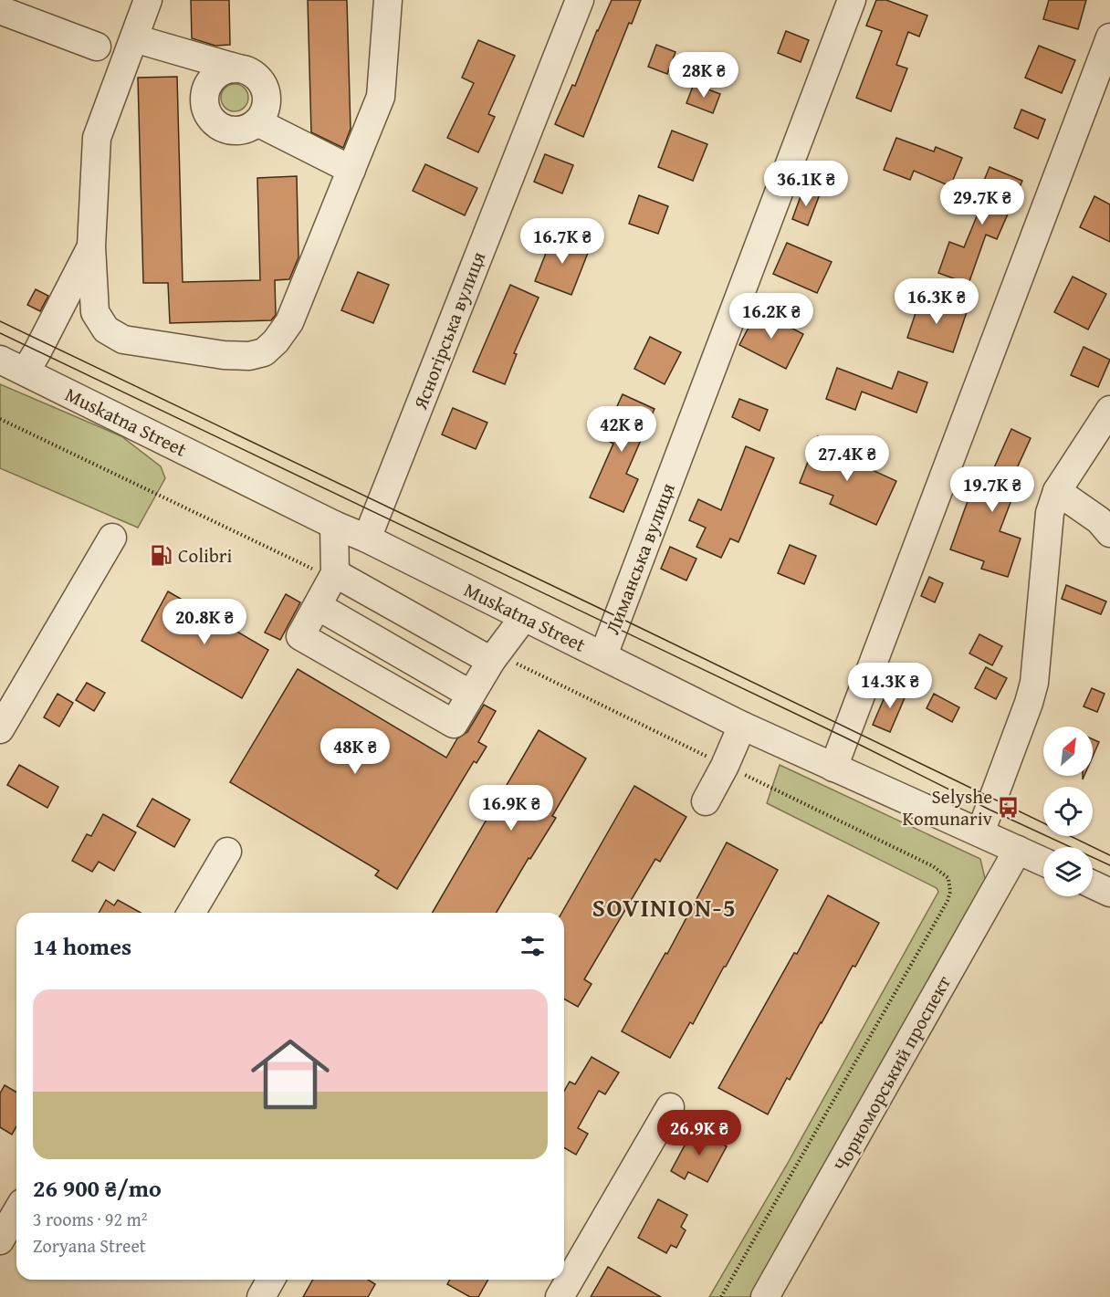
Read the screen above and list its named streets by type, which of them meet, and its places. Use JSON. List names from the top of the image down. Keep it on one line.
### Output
{"streets":{"street":["Ясногірська вулиця","Muskatna Street","Лиманська вулиця","Чорноморський проспект"]},"crossings":[["Ясногірська вулиця","Muskatna Street"],["Muskatna Street","Лиманська вулиця"],["Muskatna Street","Чорноморський проспект"]],"districts":["SOVINION-5"],"places":{"fuel station":["Colibri"],"bus stop":["Selyshe Komunariv"]},"north":"top right","page":{"price":["28K ₴","36.1K ₴","29.7K ₴","16.7K ₴","16.3K ₴","16.2K ₴","42K ₴","27.4K ₴","19.7K ₴","20.8K ₴","14.3K ₴","48K ₴","16.9K ₴","26.9K ₴"],"heading":"14 homes","list":[{"name":"26 900 ₴/mo","note":"3 rooms · 92 m² · Zoryana Street"}]}}
